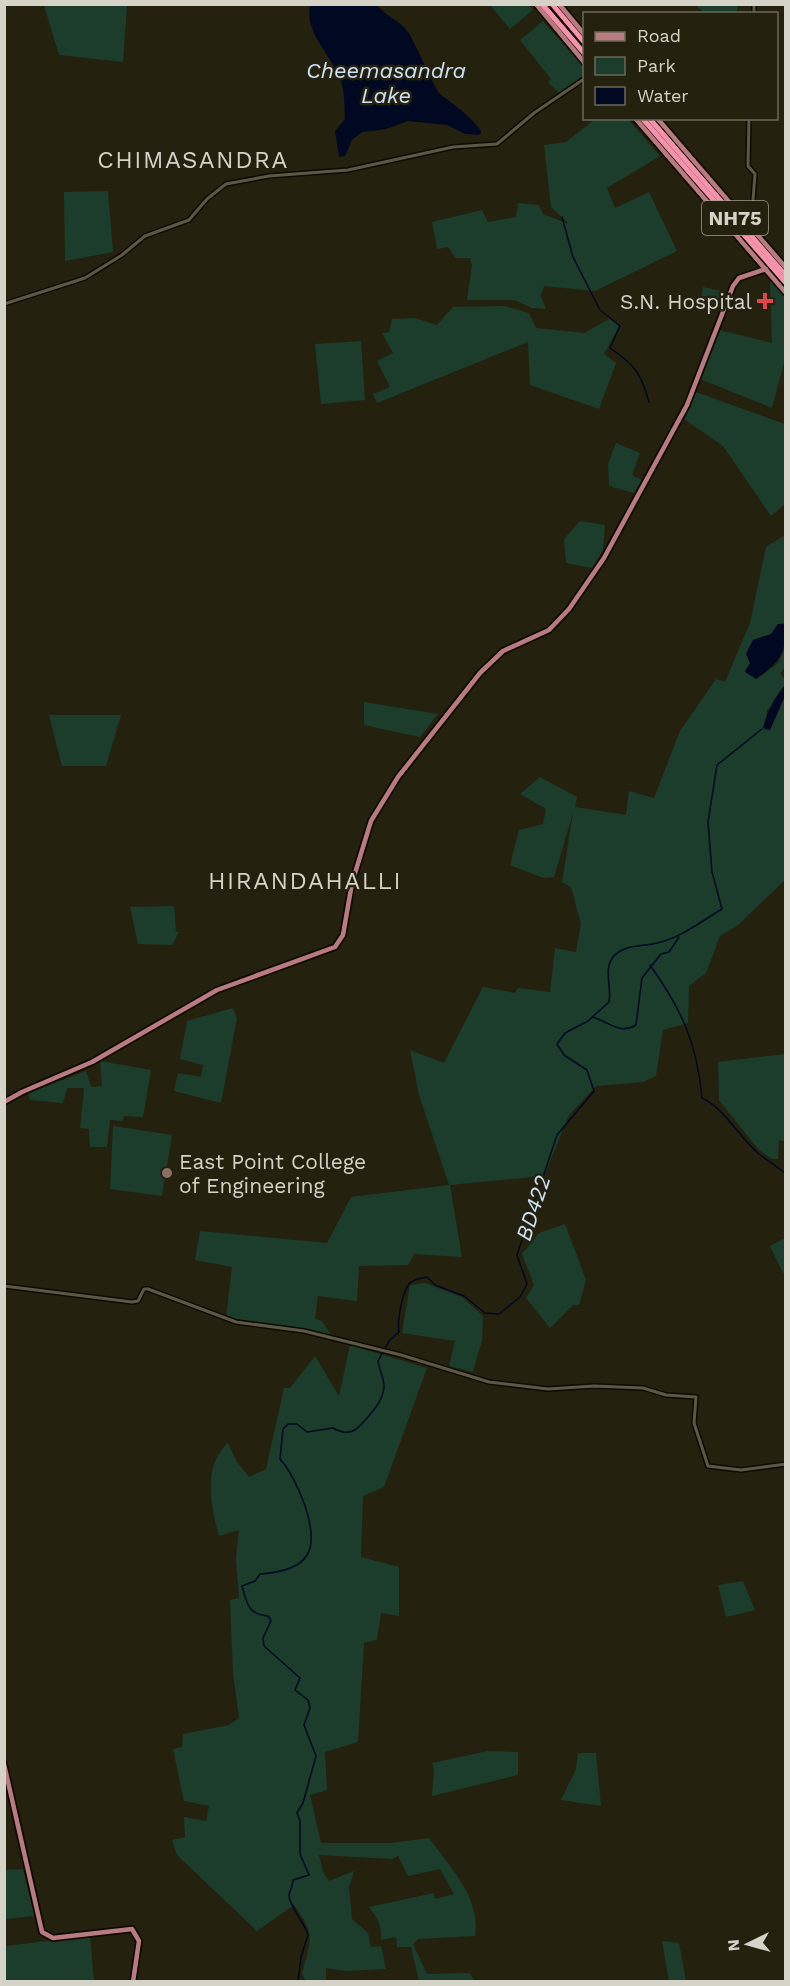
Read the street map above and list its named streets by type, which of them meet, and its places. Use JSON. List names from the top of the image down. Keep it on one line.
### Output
{"streets":{"highway":["NH75"]},"districts":["CHIMASANDRA","HIRANDAHALLI"],"water":["Cheemasandra Lake","BD422"],"places":{"health":["S.N. Hospital"],"other":["East Point College of Engineering"]},"legend":["Road","Park","Water"],"north":"left"}
